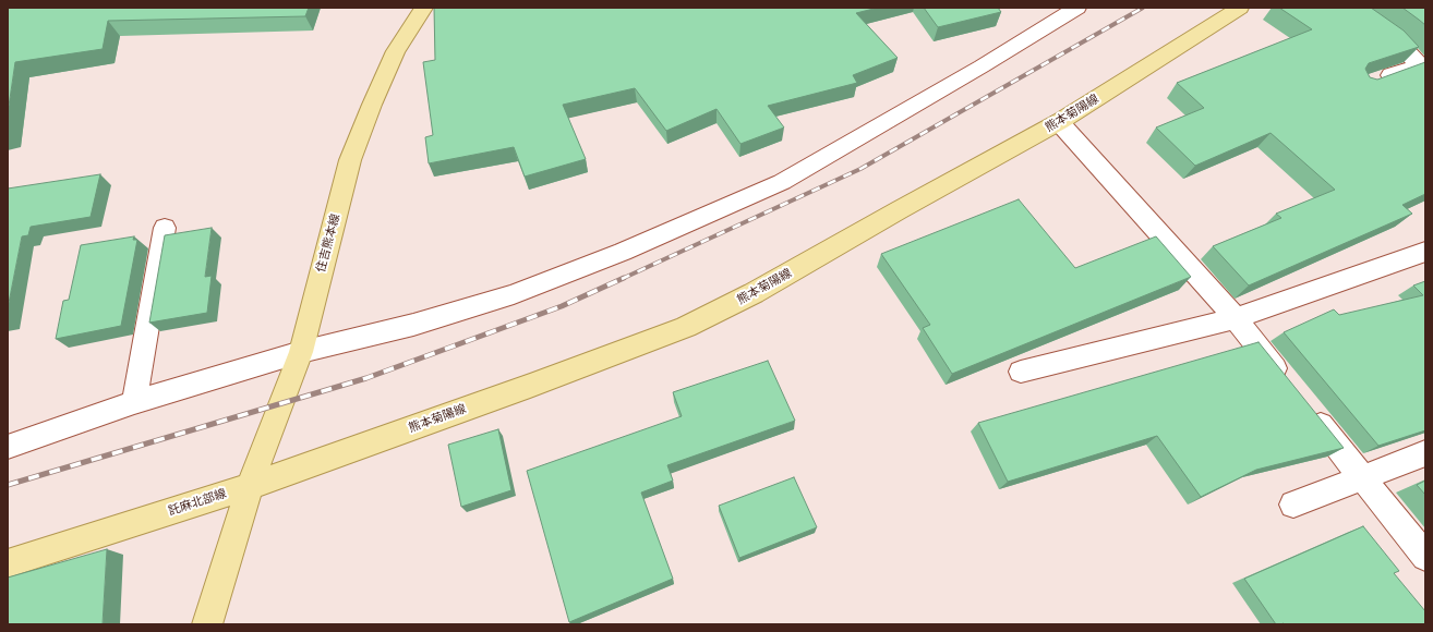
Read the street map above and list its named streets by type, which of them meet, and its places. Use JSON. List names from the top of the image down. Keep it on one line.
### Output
{"streets":{"main road":["熊本菊陽線","住吉熊本線","託麻北部線"]},"crossings":[["熊本菊陽線","住吉熊本線"],["熊本菊陽線","託麻北部線"],["住吉熊本線","託麻北部線"]]}
